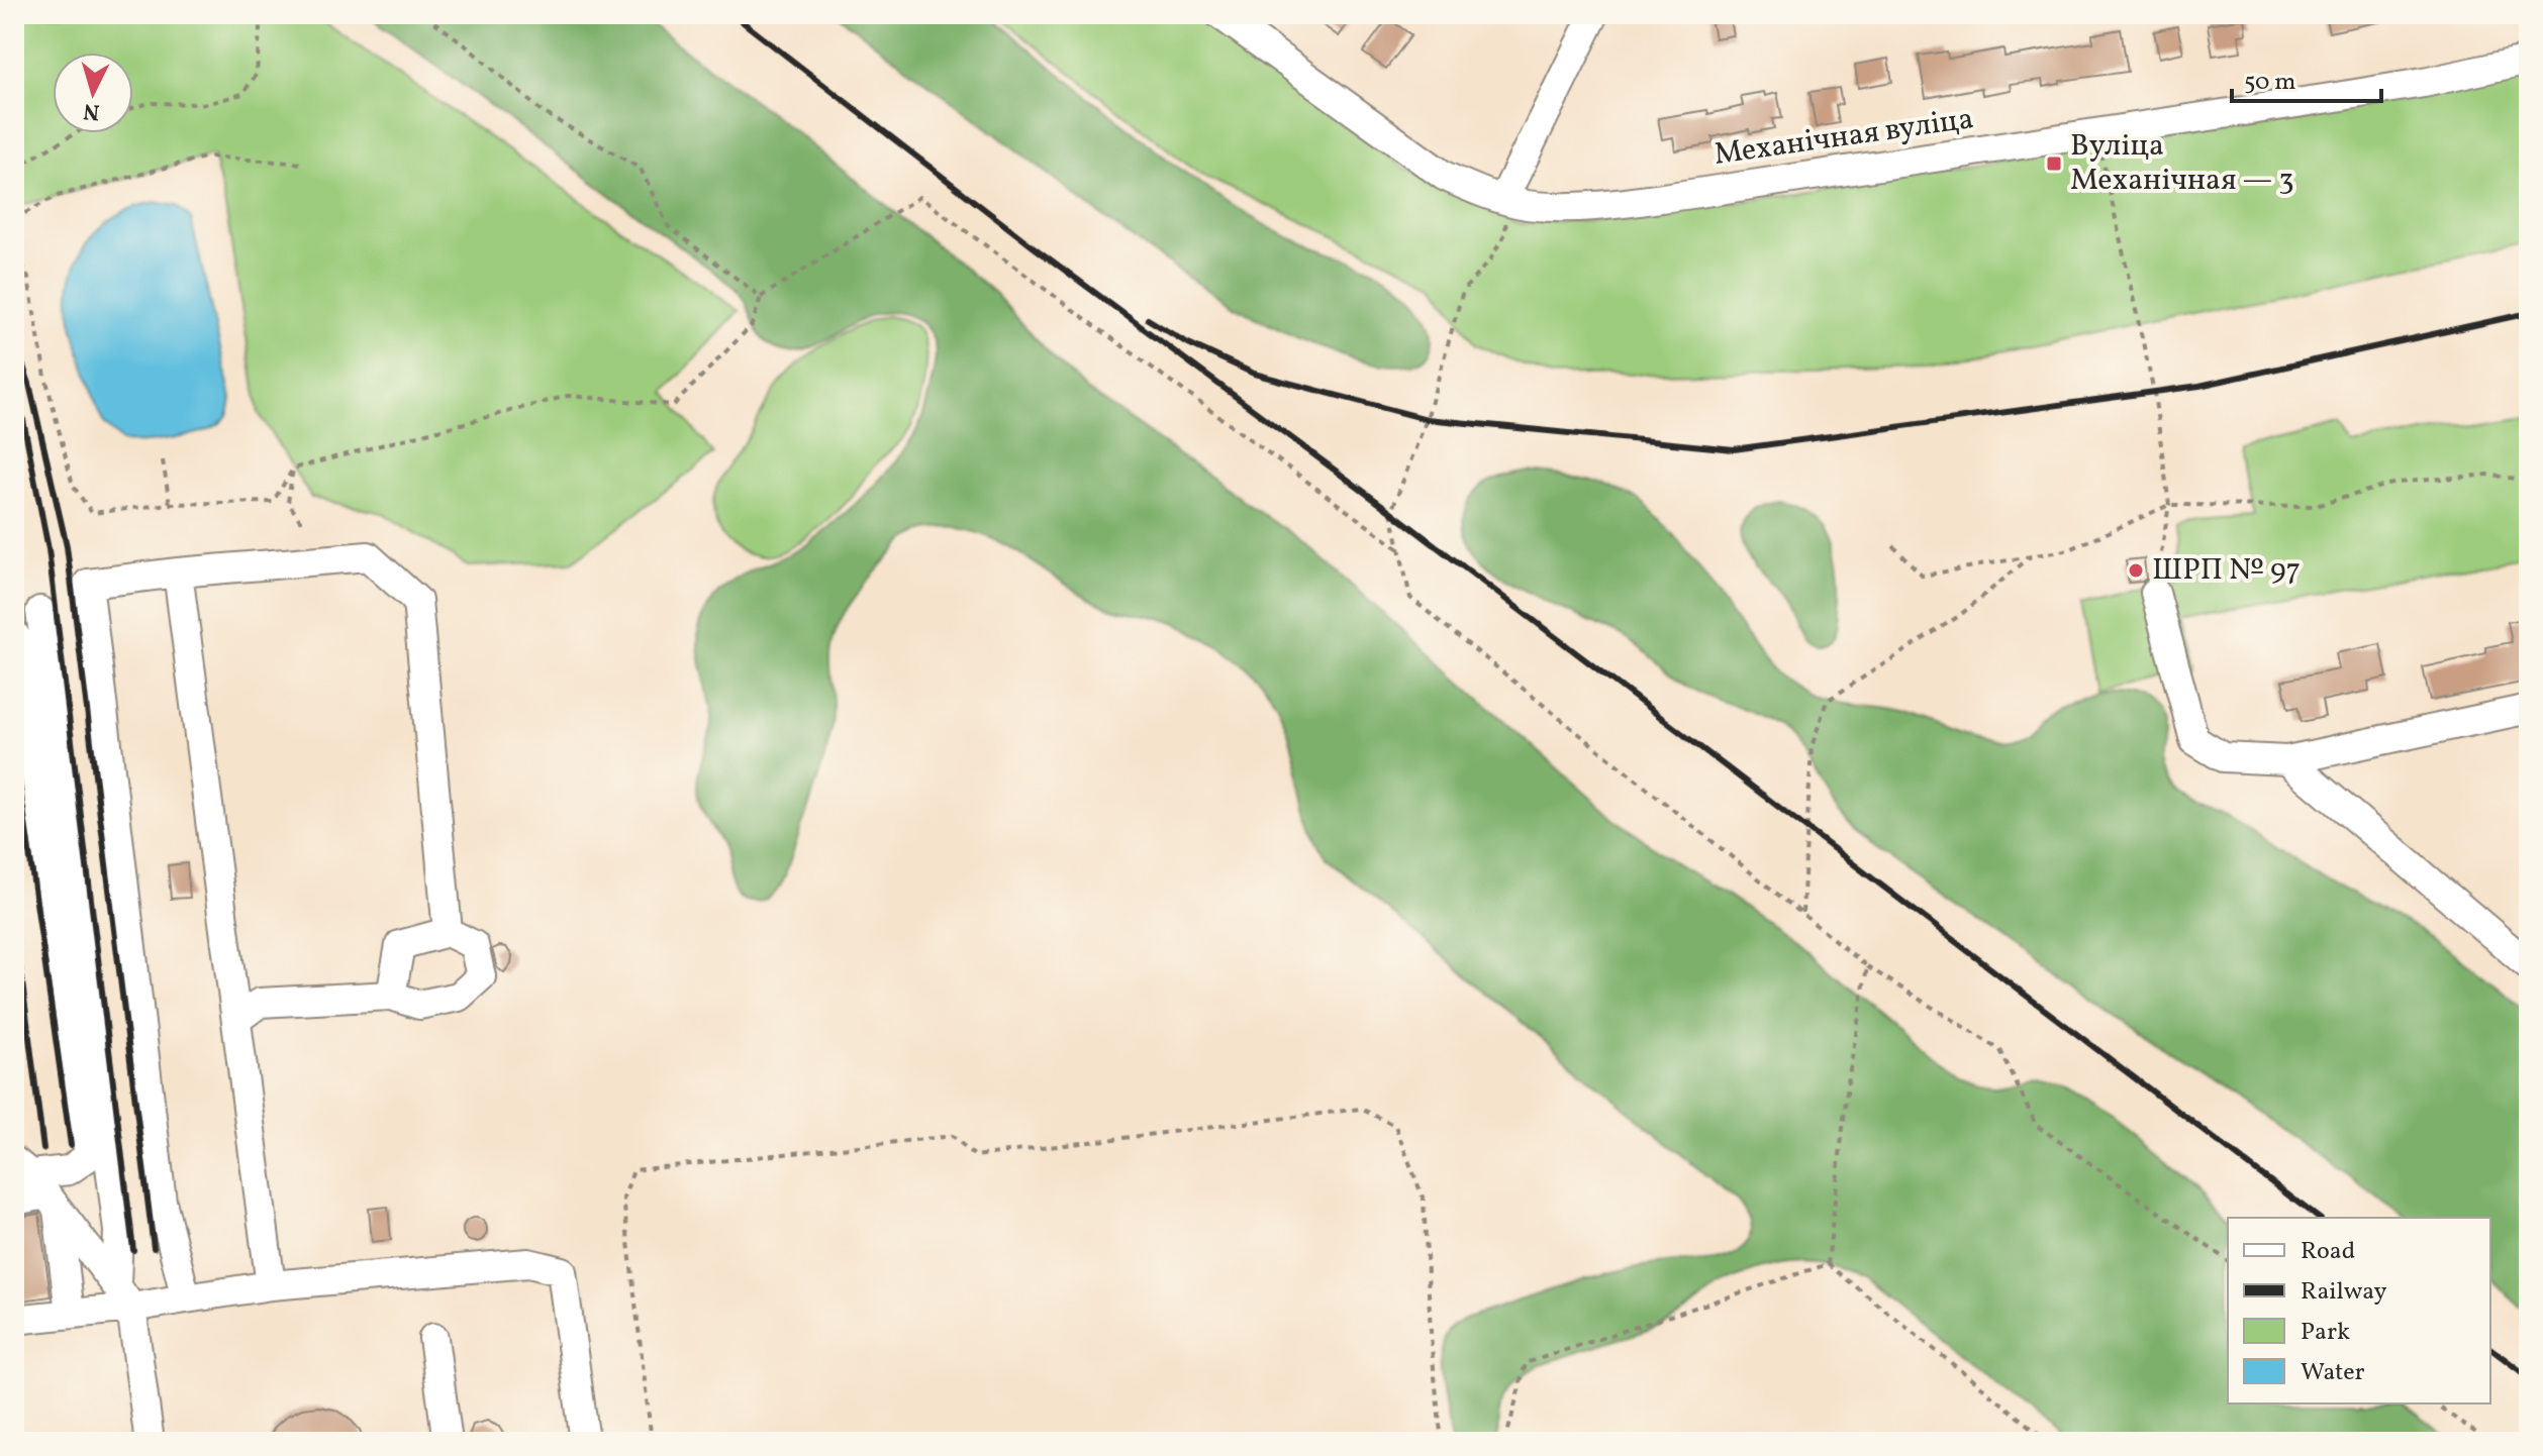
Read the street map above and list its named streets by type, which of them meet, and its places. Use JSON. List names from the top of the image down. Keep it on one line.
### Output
{"streets":{"street":["Механічная вуліца"]},"places":{"transit":["Вуліца Механічная — 3"],"other":["ШРП № 97"]},"legend":["Road","Railway","Park","Water"],"scale_bar":"50 m","north":"bottom"}
